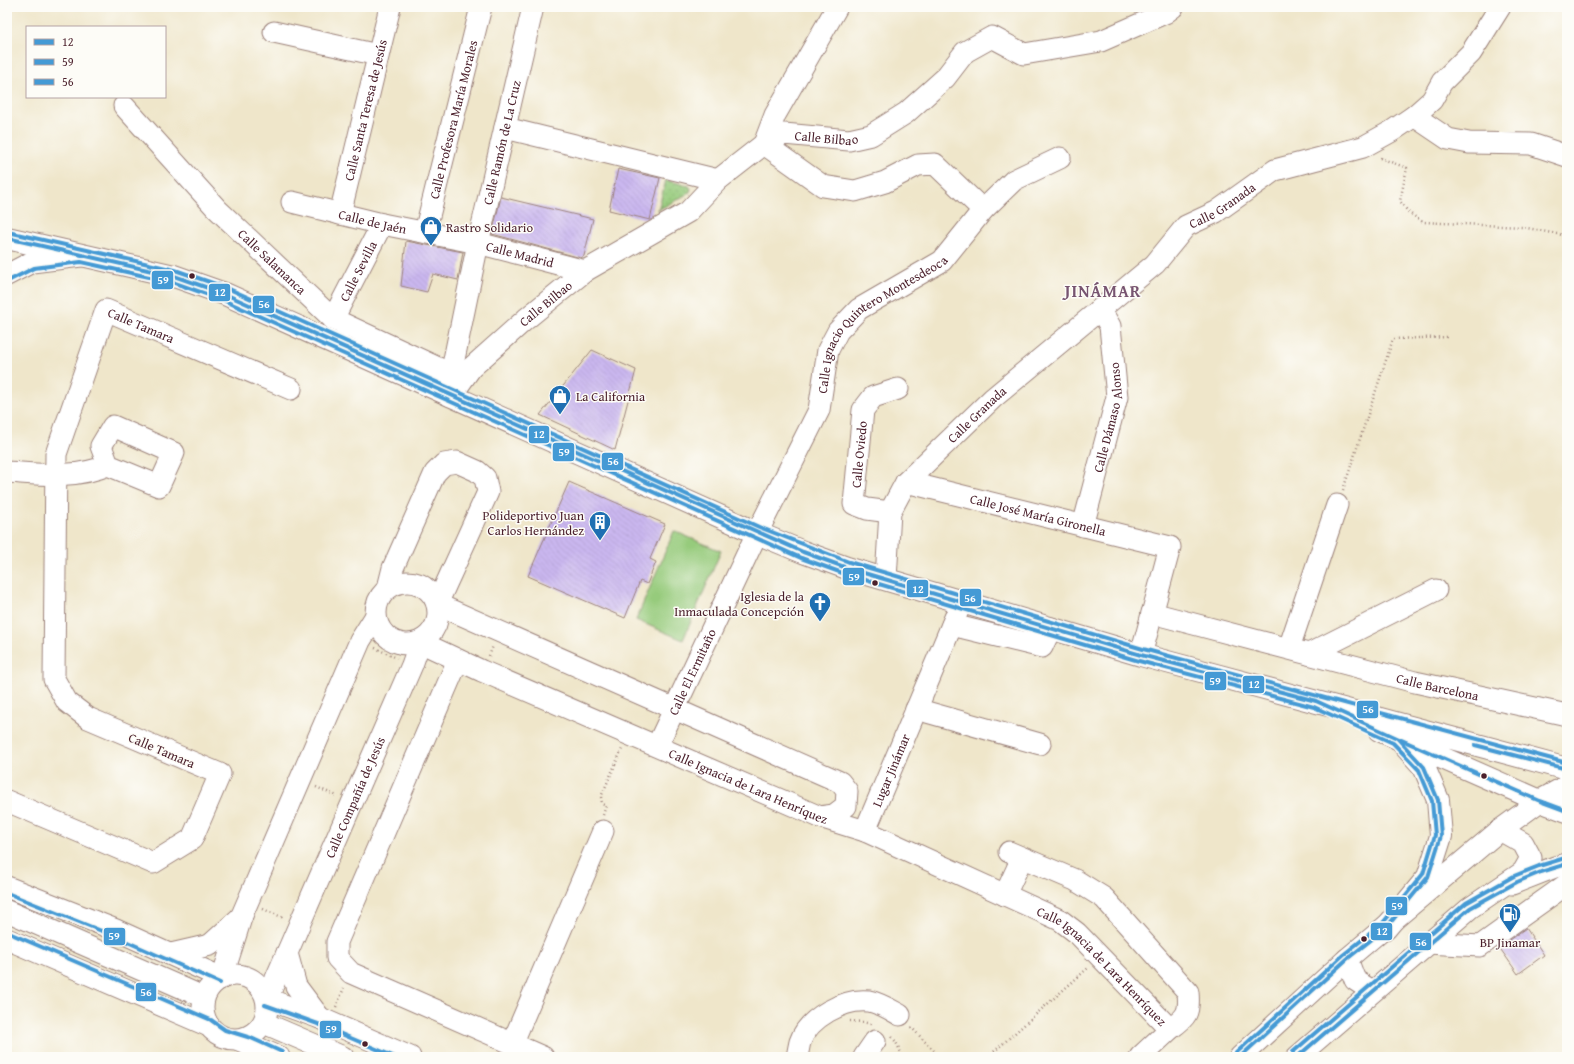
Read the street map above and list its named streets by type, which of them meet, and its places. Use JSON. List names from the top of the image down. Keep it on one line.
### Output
{"streets":{"street":["Calle Santa Teresa de Jesús","Calle Profesora María Morales","Calle Bilbao","Calle Ramón de La Cruz","Calle Granada","Calle de Jaén","Calle Madrid","Calle Salamanca","Calle Sevilla","Calle Ignacio Quintero Montesdeoca","Calle Tamara","Calle Dámaso Alonso","Calle Oviedo","Calle José María Gironella","Calle El Ermitaño","Calle Barcelona","Lugar Jinámar","Calle Ignacia de Lara Henríquez","Calle Compañía de Jesús"]},"crossings":[["Calle Santa Teresa de Jesús","Calle de Jaén"],["Calle Profesora María Morales","Calle de Jaén"],["Calle Bilbao","Calle Ramón de La Cruz"],["Calle Bilbao","Calle Madrid"],["Calle Ramón de La Cruz","Calle de Jaén"],["Calle Ramón de La Cruz","Calle Madrid"],["Calle Ramón de La Cruz","Calle Salamanca"],["Calle Granada","Calle Dámaso Alonso"],["Calle Granada","Calle Oviedo"],["Calle Granada","Calle José María Gironella"],["Calle de Jaén","Calle Madrid"],["Calle de Jaén","Calle Sevilla"],["Calle Salamanca","Calle Sevilla"],["Calle Ignacio Quintero Montesdeoca","Calle El Ermitaño"],["Calle Dámaso Alonso","Calle José María Gironella"],["Calle José María Gironella","Calle Barcelona"],["Calle El Ermitaño","Calle Ignacia de Lara Henríquez"],["Lugar Jinámar","Calle Ignacia de Lara Henríquez"],["Calle Ignacia de Lara Henríquez","Calle Compañía de Jesús"]],"districts":["JINÁMAR"],"places":{"shop":["Rastro Solidario","La California"],"building":["Polideportivo Juan Carlos Hernández"],"church":["Iglesia de la Inmaculada Concepción"],"fuel station":["BP Jinamar"]},"lines":["transit line 56","transit line 12","transit line 59"],"legend":["12","59","56"]}
